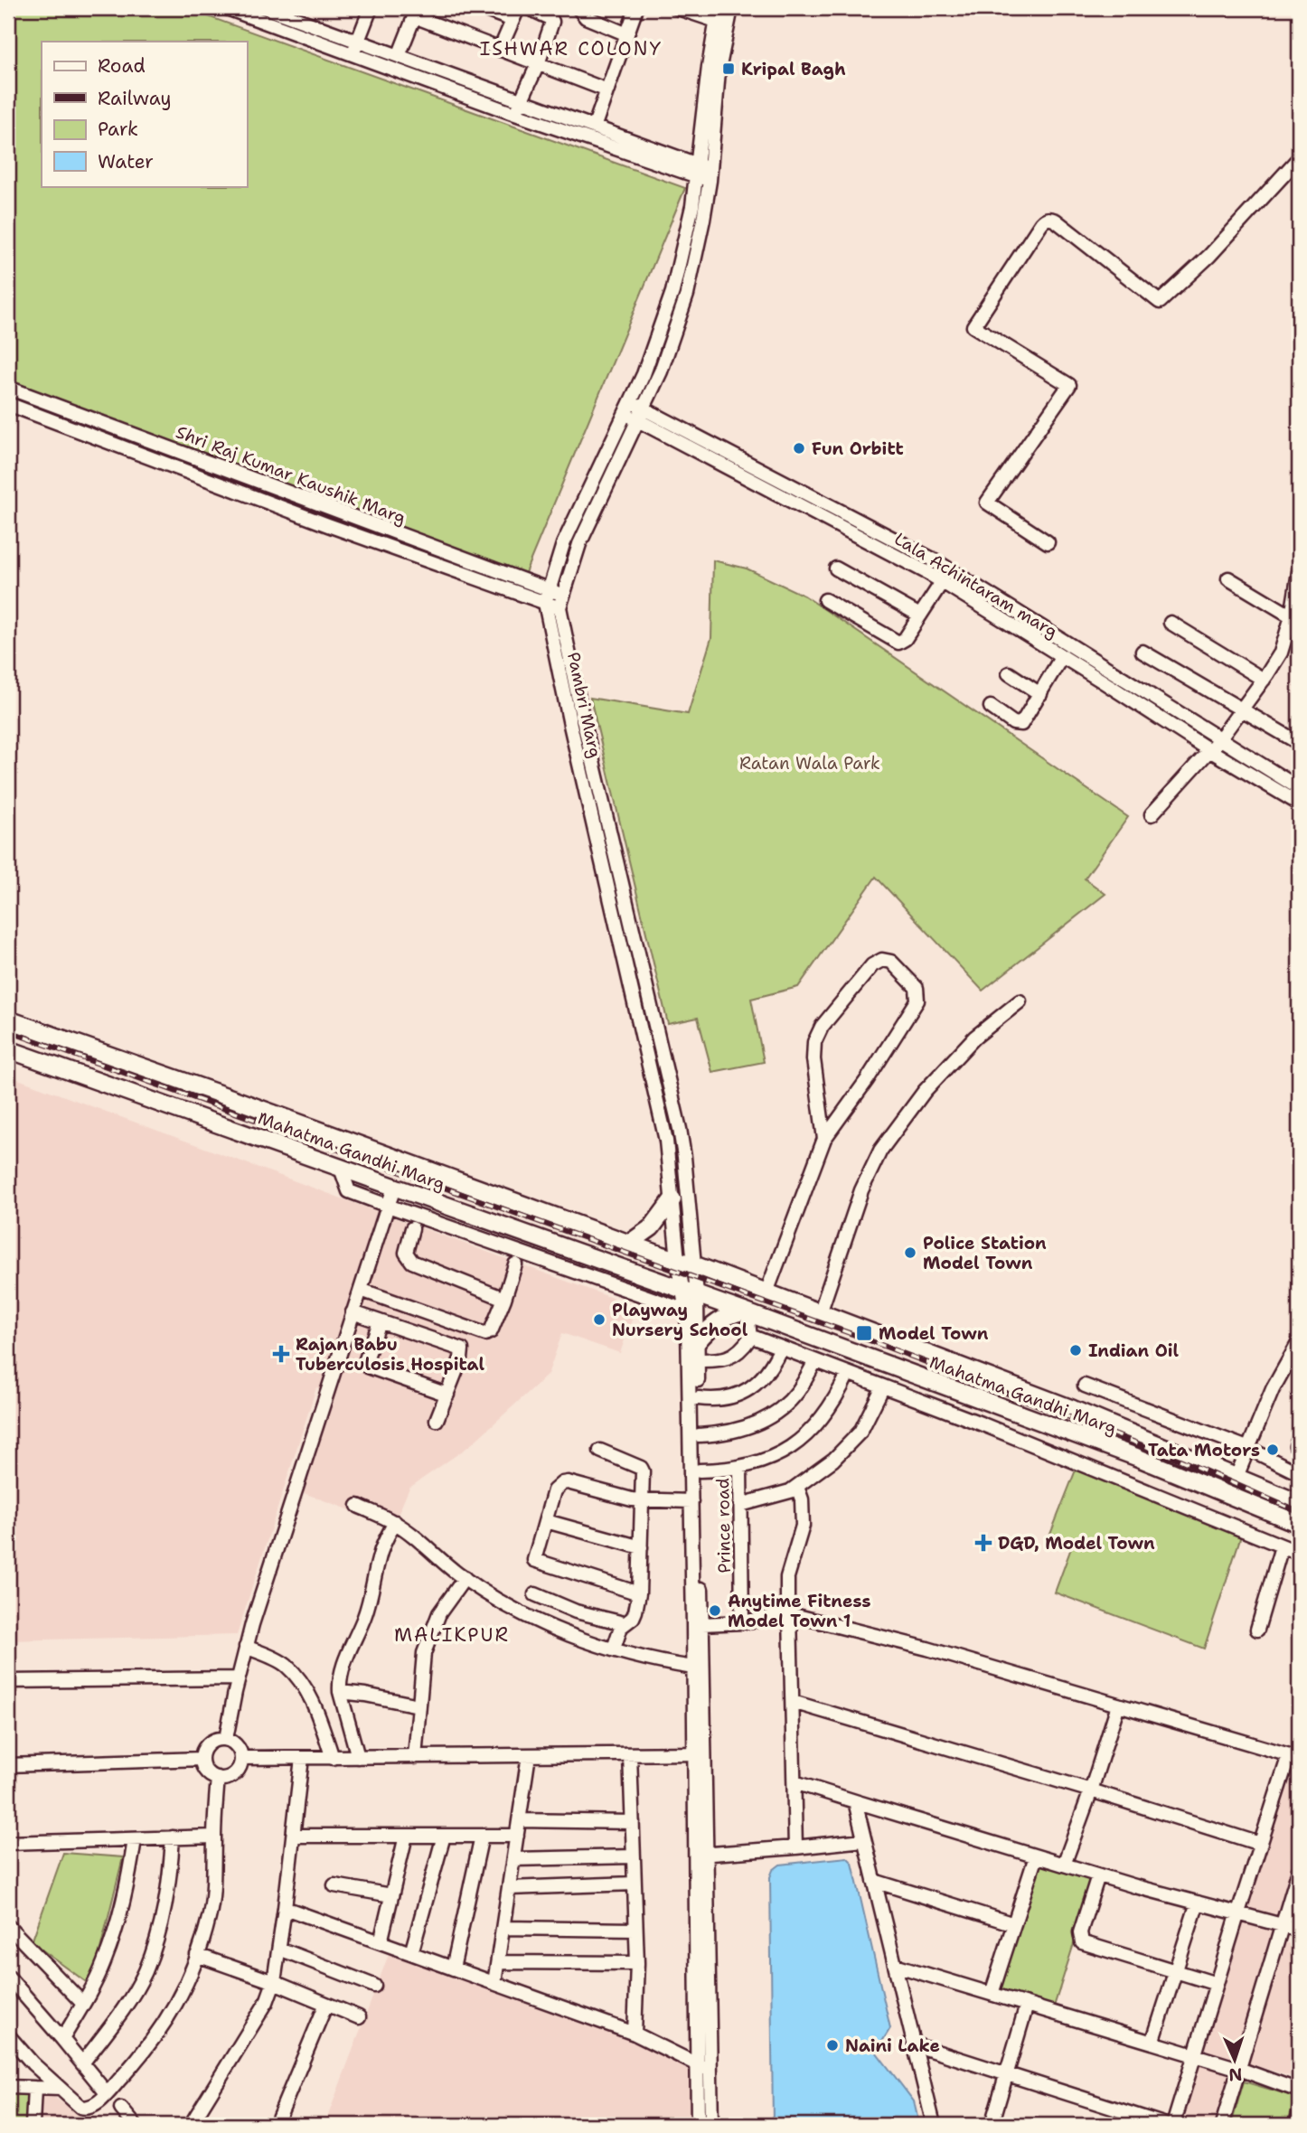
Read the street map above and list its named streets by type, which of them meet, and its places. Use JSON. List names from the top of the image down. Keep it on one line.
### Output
{"streets":{"main road":["Mahatma Gandhi Marg"],"street":["Shri Raj Kumar Kaushik Marg","Lala Achintaram marg","Pambri Marg","Prince road"]},"crossings":[["Shri Raj Kumar Kaushik Marg","Pambri Marg"],["Pambri Marg","Mahatma Gandhi Marg"]],"districts":["ISHWAR COLONY","MALIKPUR"],"parks":["Ratan Wala Park"],"places":{"transit":["Kripal Bagh","Model Town"],"other":["Fun Orbitt","Police Station Model Town","Playway Nursery School","Indian Oil","Tata Motors","Anytime Fitness Model Town 1","Naini Lake"],"health":["Rajan Babu Tuberculosis Hospital","DGD, Model Town"]},"legend":["Road","Railway","Park","Water"],"north":"bottom"}
